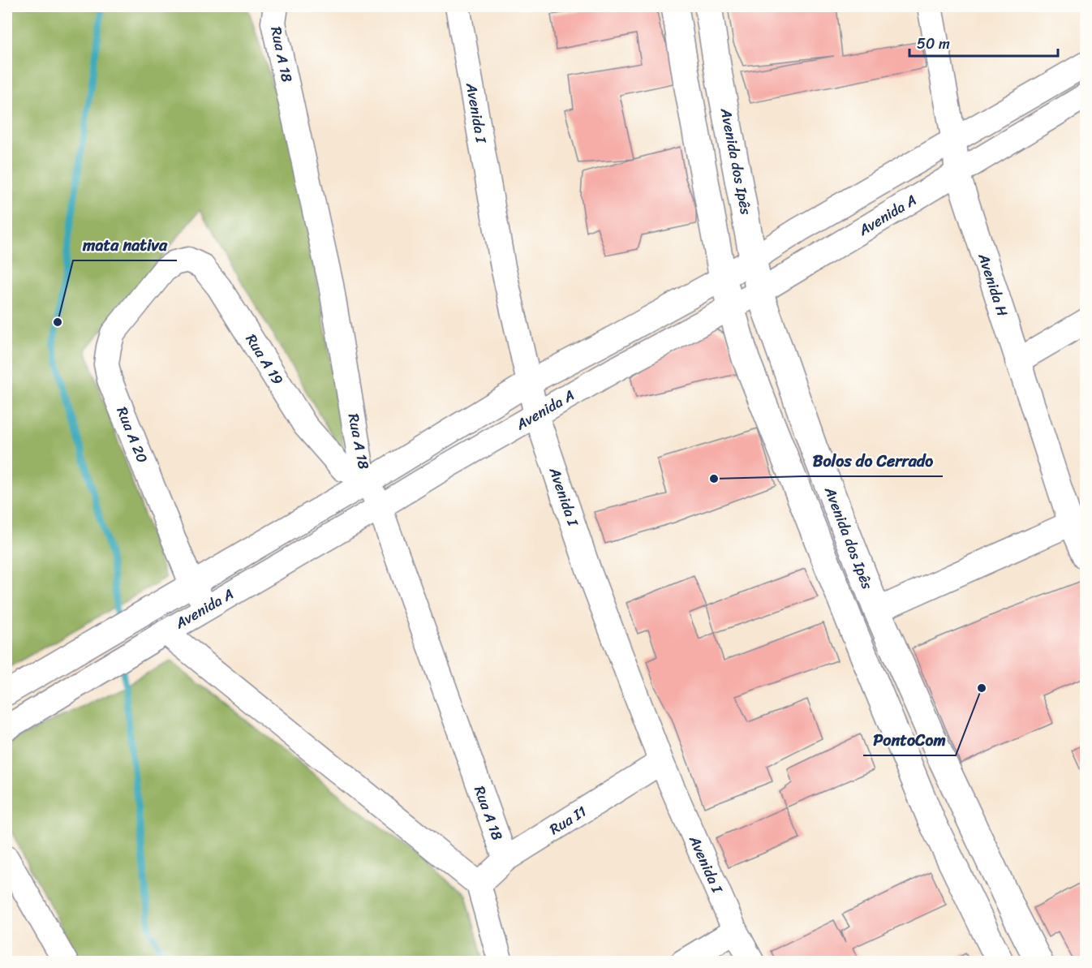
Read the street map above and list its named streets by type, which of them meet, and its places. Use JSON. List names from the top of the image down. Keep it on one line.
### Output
{"streets":{"main road":["Avenida dos Ipês"],"street":["Rua A 18","Avenida I","Avenida A","Avenida H","Rua A 19","Rua A 20","Rua I1"]},"crossings":[["Rua A 18","Avenida A"],["Rua A 18","Rua A 19"],["Rua A 18","Rua I1"],["Avenida I","Avenida A"],["Avenida I","Rua I1"],["Avenida dos Ipês","Avenida A"],["Avenida A","Avenida H"],["Avenida A","Rua A 19"],["Avenida A","Rua A 20"],["Rua A 19","Rua A 20"]],"places":["mata nativa","Bolos do Cerrado","PontoCom"],"scale_bar":"50 m"}
